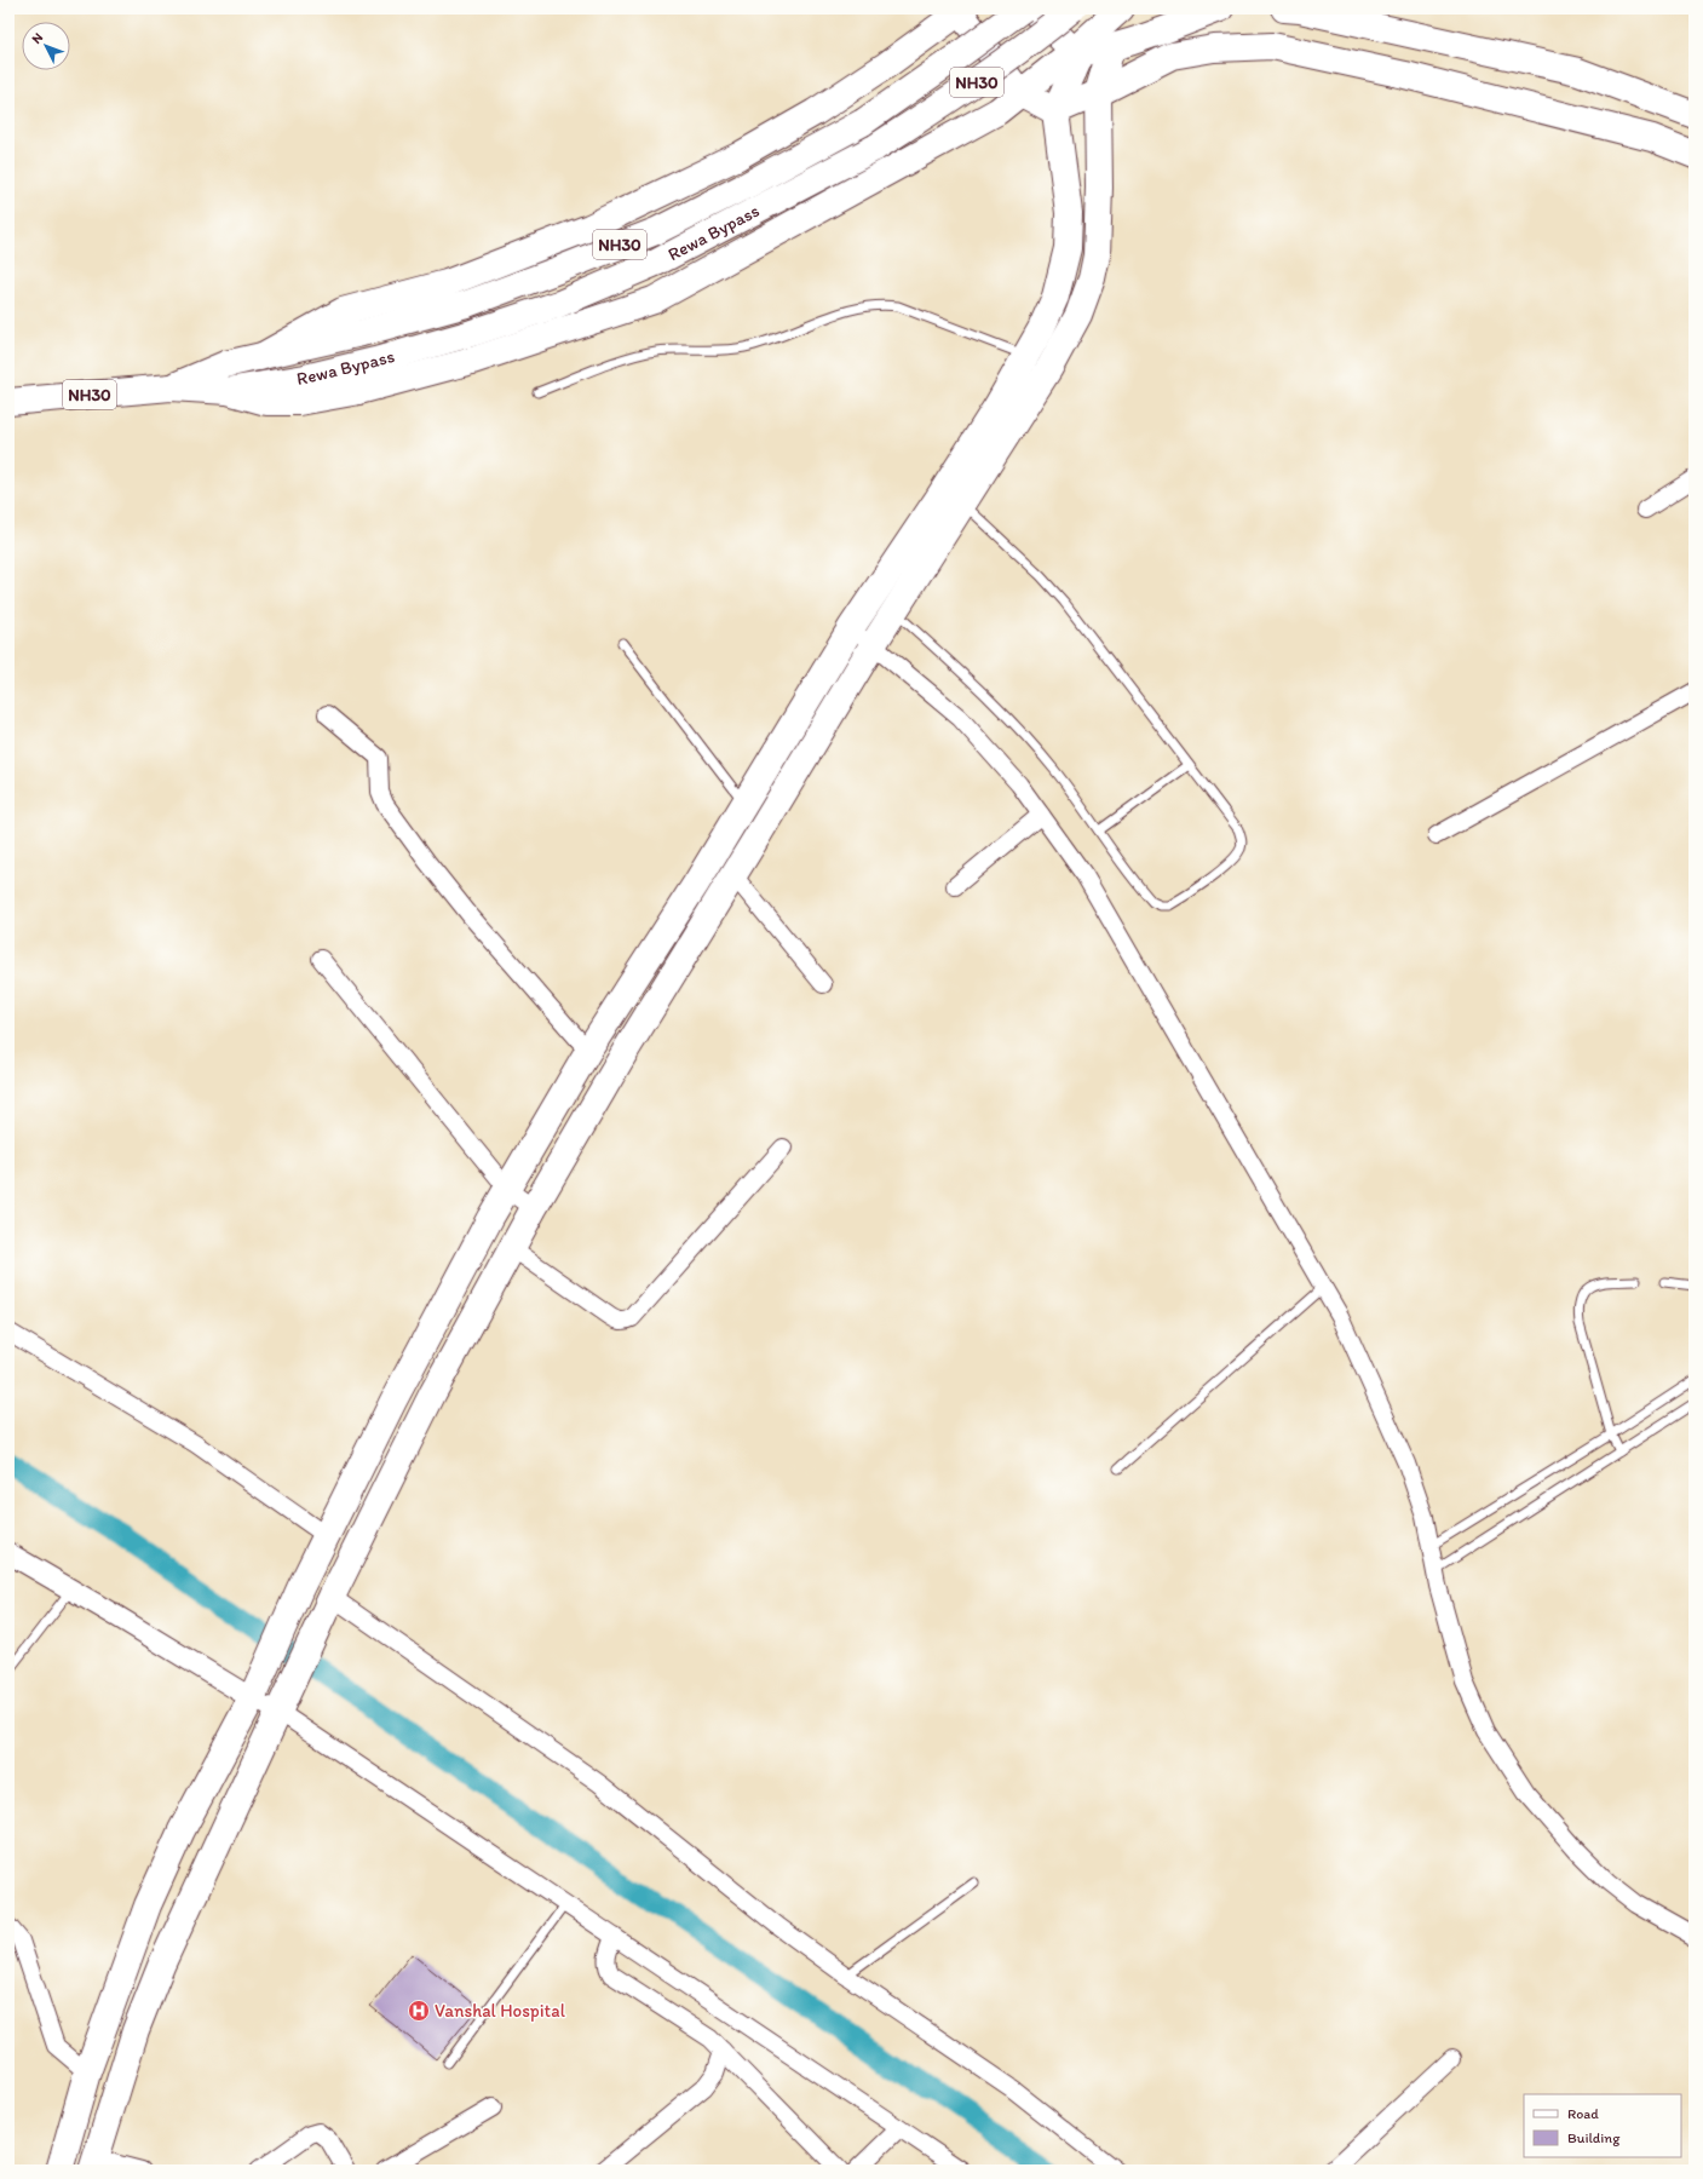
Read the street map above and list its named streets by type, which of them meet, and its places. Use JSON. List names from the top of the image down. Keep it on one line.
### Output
{"streets":{"main road":["NH30","Rewa Bypass"]},"places":{"hospital":["Vanshal Hospital"]},"legend":["Road","Building"],"north":"top left"}
